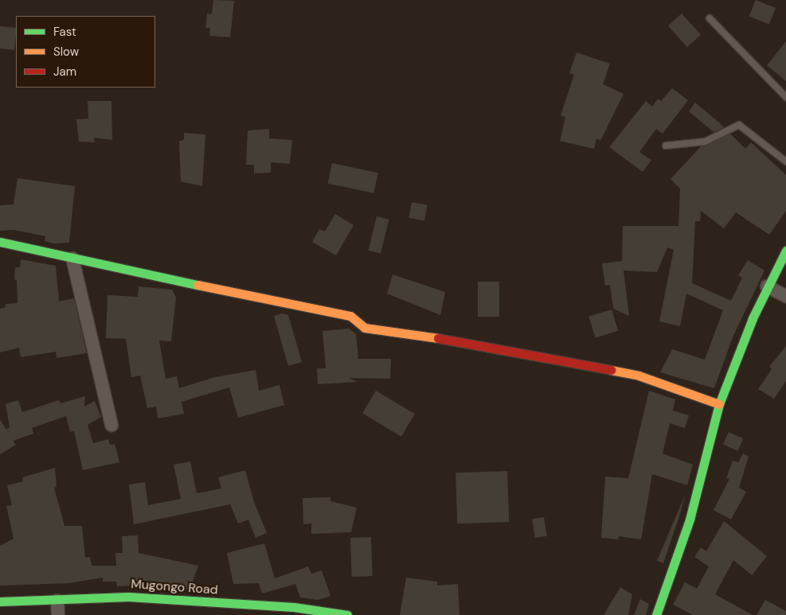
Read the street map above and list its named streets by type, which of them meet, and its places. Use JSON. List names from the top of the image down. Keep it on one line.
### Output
{"streets":{"street":["Mugongo Road"]},"legend":["Fast","Slow","Jam"]}
